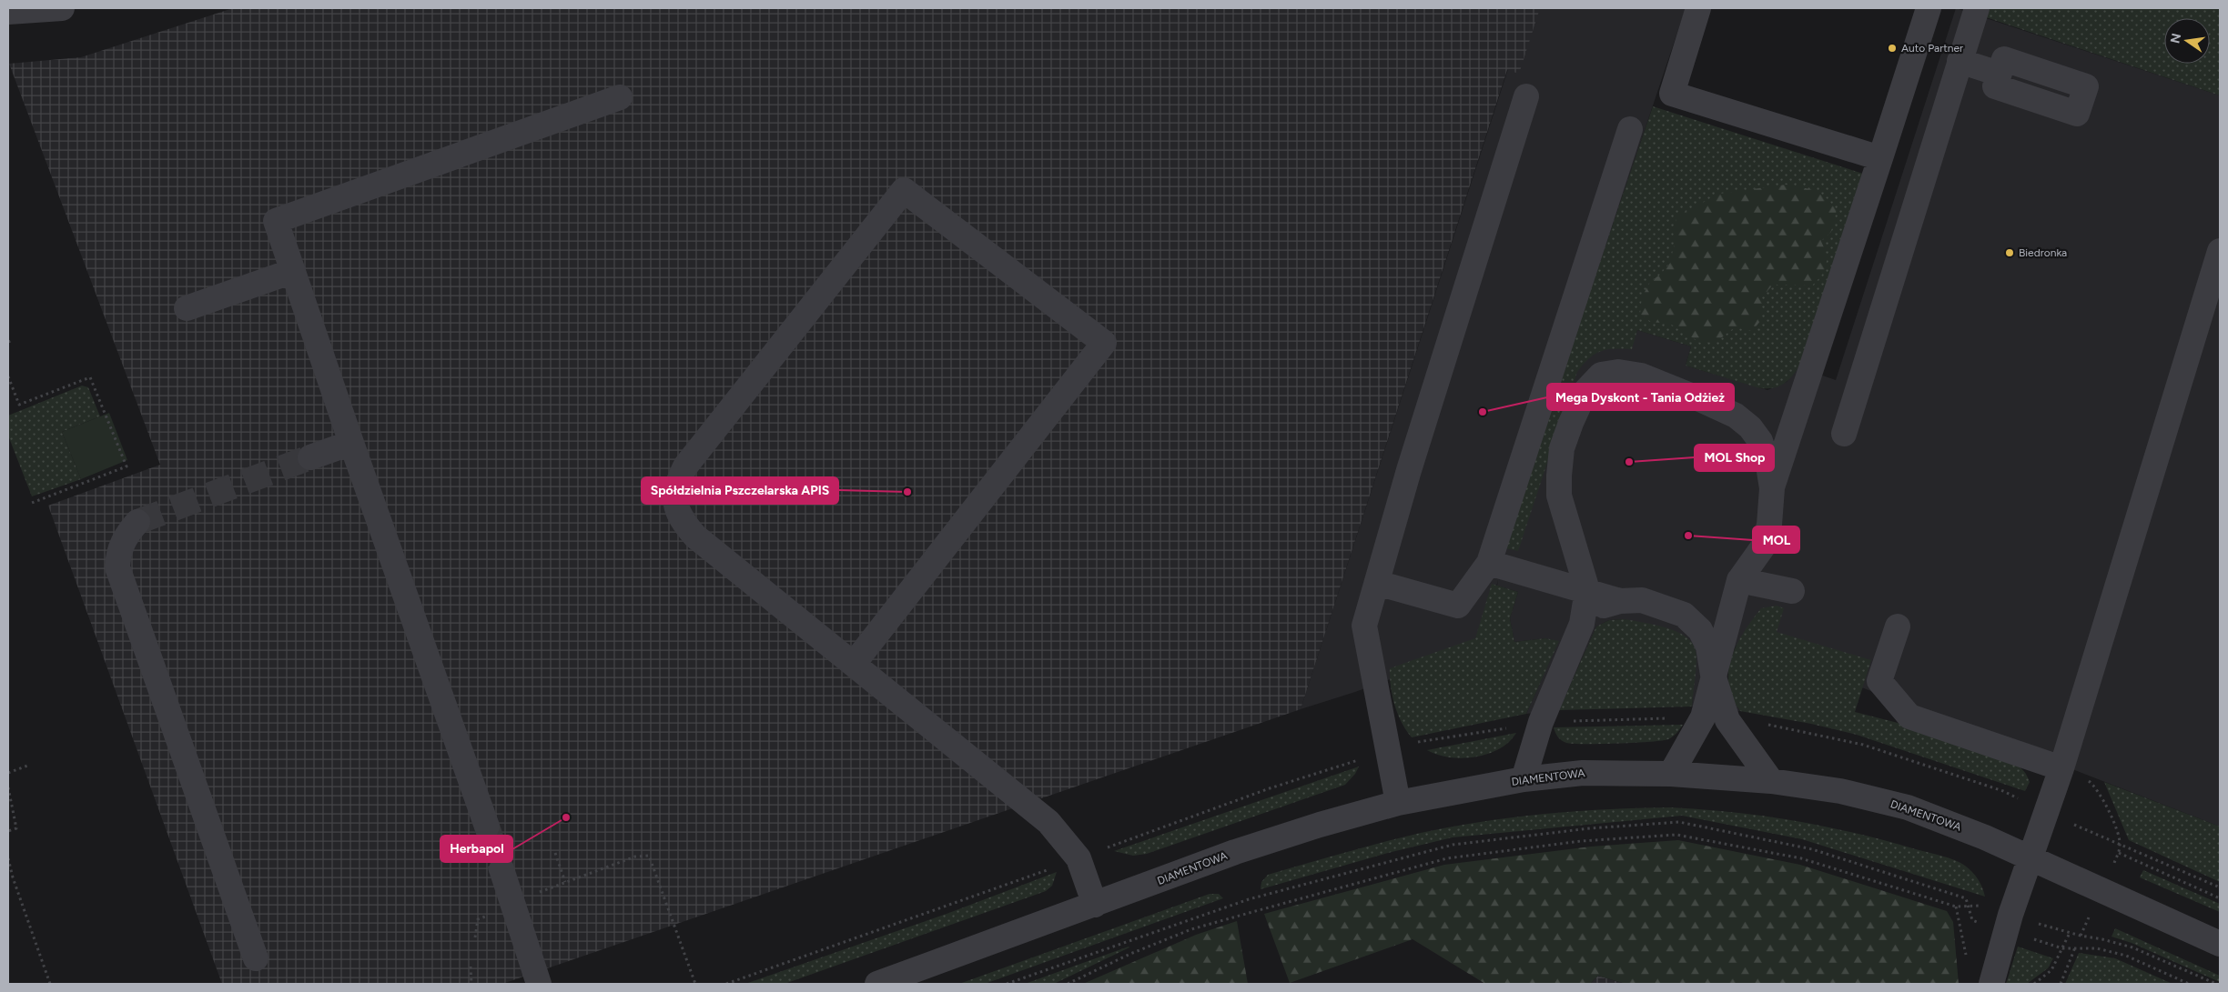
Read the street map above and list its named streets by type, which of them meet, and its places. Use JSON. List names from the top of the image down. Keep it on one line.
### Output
{"streets":{"street":["DIAMENTOWA"]},"places":["Auto Partner","Biedronka","Mega Dyskont - Tania Odżież","MOL Shop","Spółdzielnia Pszczelarska APIS","MOL","Herbapol"],"north":"left"}
